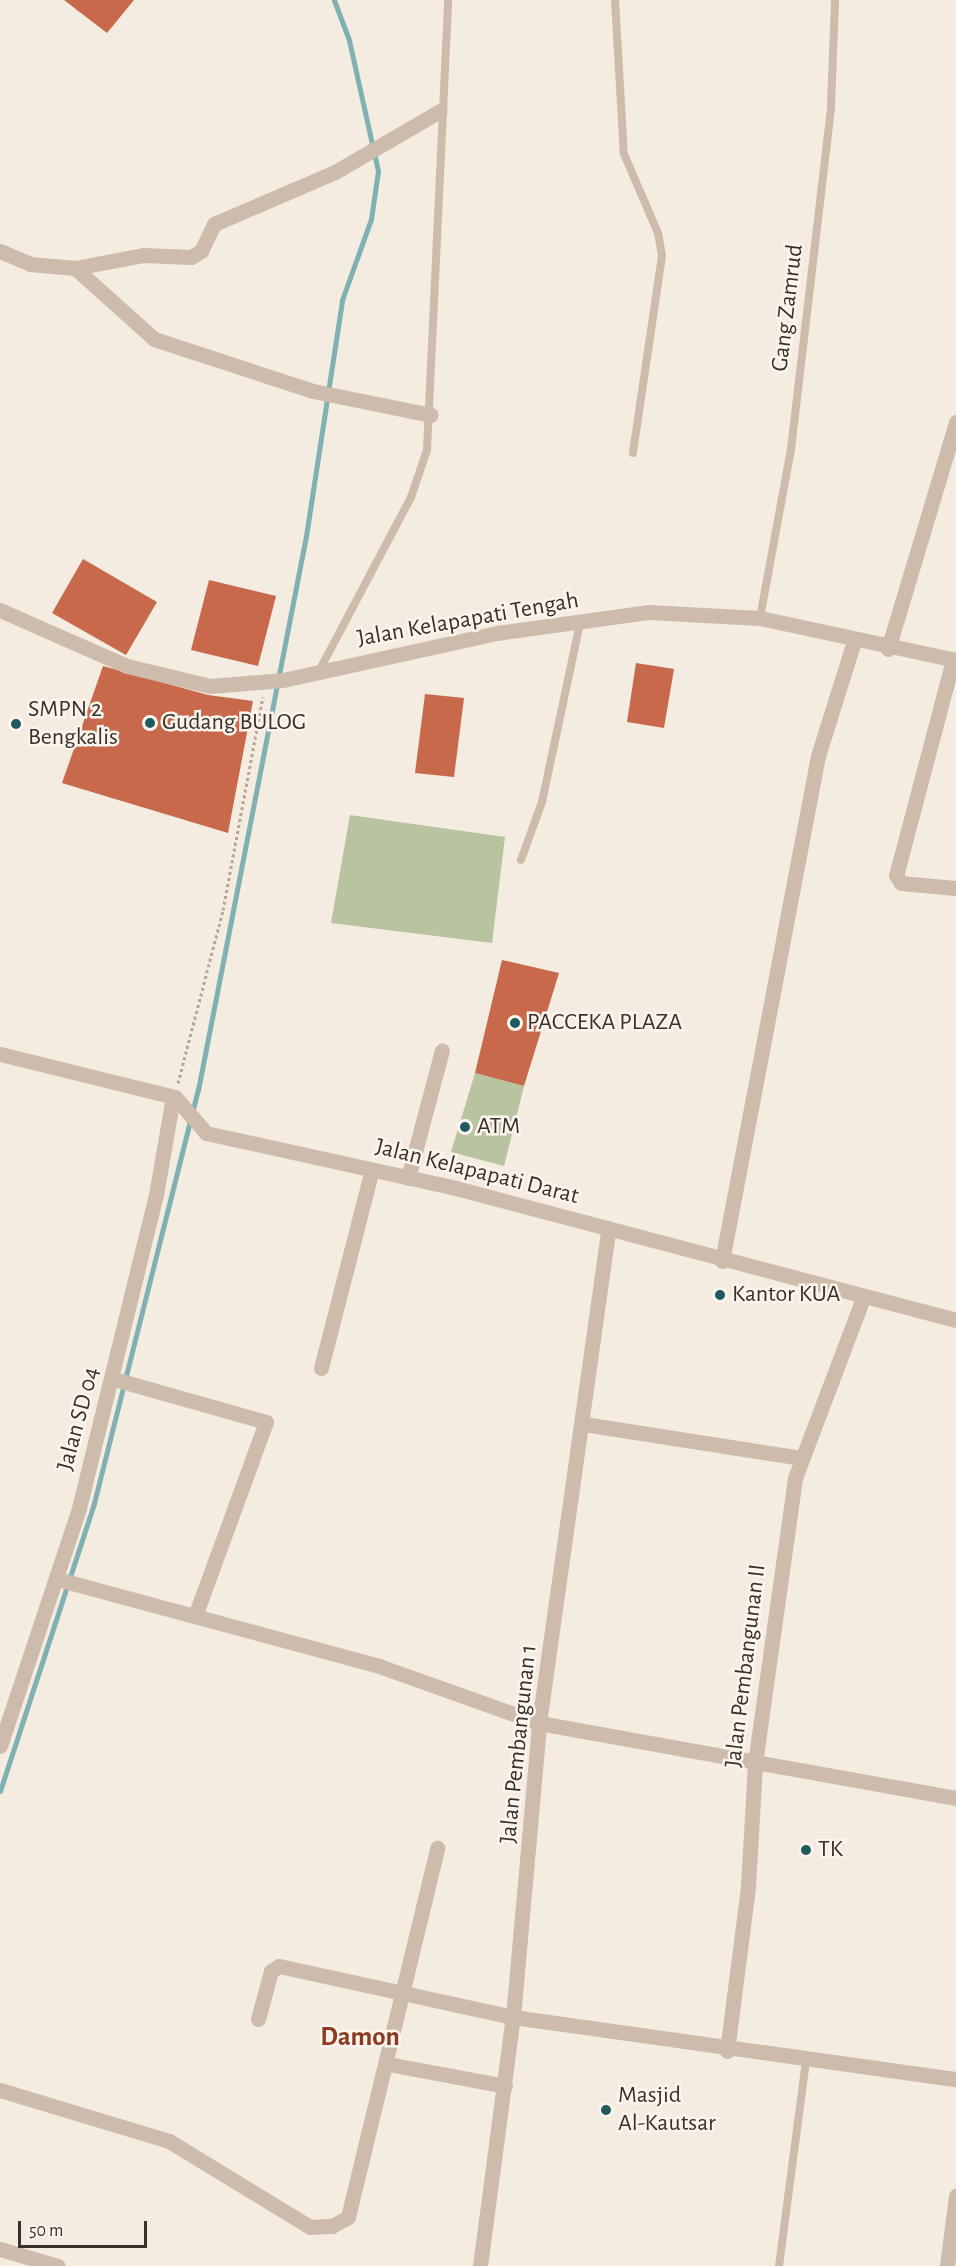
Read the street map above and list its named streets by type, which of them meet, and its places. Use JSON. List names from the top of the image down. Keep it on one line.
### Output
{"streets":{"street":["Jalan Kelapapati Tengah","Jalan Kelapapati Darat","Jalan SD 04","Jalan Pembangunan II","Jalan Pembangunan 1"],"lane":["Gang Zamrud"]},"crossings":[["Gang Zamrud","Jalan Kelapapati Tengah"],["Jalan Kelapapati Darat","Jalan SD 04"],["Jalan Kelapapati Darat","Jalan Pembangunan II"],["Jalan Kelapapati Darat","Jalan Pembangunan 1"]],"districts":["Damon"],"places":["Gudang BULOG","SMPN 2 Bengkalis","PACCEKA PLAZA","ATM","Kantor KUA","TK","Masjid Al-Kautsar"],"scale_bar":"50 m"}
